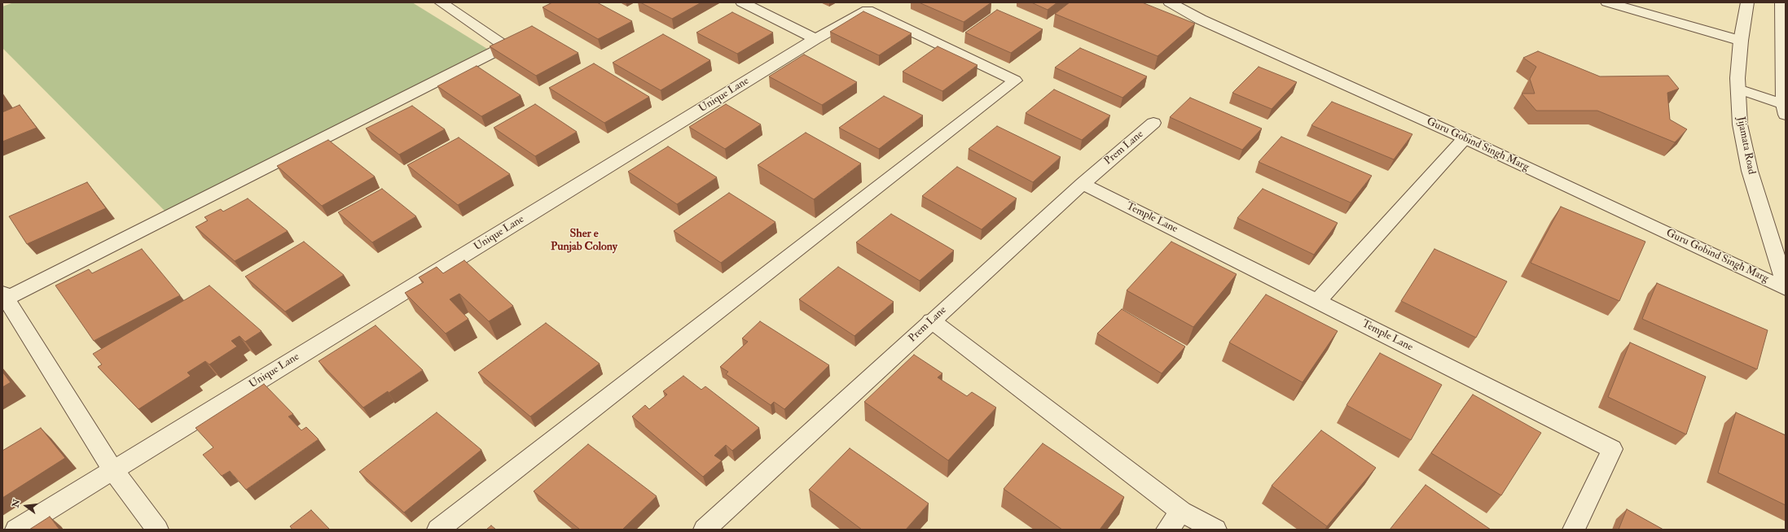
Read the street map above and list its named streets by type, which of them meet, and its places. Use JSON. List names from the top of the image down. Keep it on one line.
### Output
{"streets":{"street":["Unique Lane","Guru Gobind Singh Marg","Jijamata Road","Prem Lane","Temple Lane"]},"crossings":[["Prem Lane","Temple Lane"]],"districts":["Sher e Punjab Colony"],"north":"left"}
